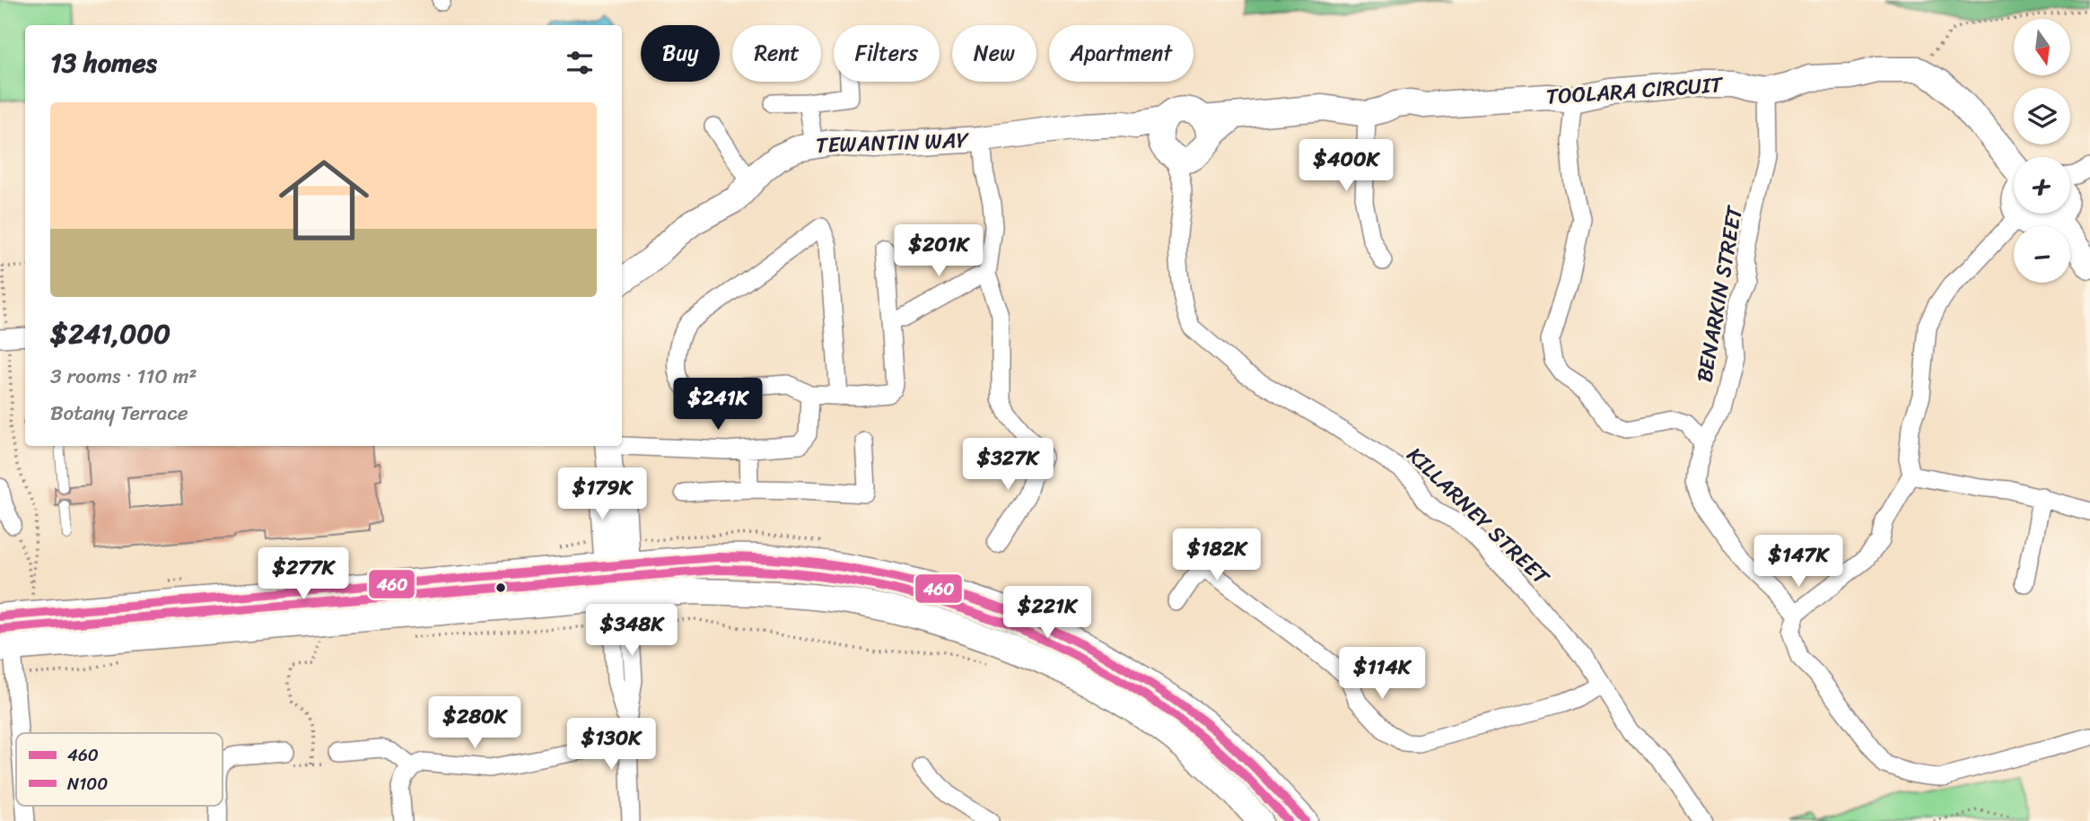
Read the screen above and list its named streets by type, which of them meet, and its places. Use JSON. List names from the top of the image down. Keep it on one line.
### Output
{"streets":{"main road":["TOOLARA CIRCUIT","TEWANTIN WAY"],"street":["BENARKIN STREET","KILLARNEY STREET"]},"crossings":[["TOOLARA CIRCUIT","TEWANTIN WAY"],["TOOLARA CIRCUIT","BENARKIN STREET"],["TOOLARA CIRCUIT","KILLARNEY STREET"],["TEWANTIN WAY","KILLARNEY STREET"]],"lines":["transit line 460","transit line N100"],"legend":["460","N100"],"north":"bottom","page":{"map_buttons":["+","−"],"chip":["Buy","Rent","Filters","New","Apartment"],"heading":"13 homes","list":[{"name":"$241,000","note":"3 rooms · 110 m² · Botany Terrace"}],"price":["$400K","$201K","$241K","$327K","$179K","$182K","$147K","$277K","$221K","$348K","$114K","$280K","$130K"]}}
